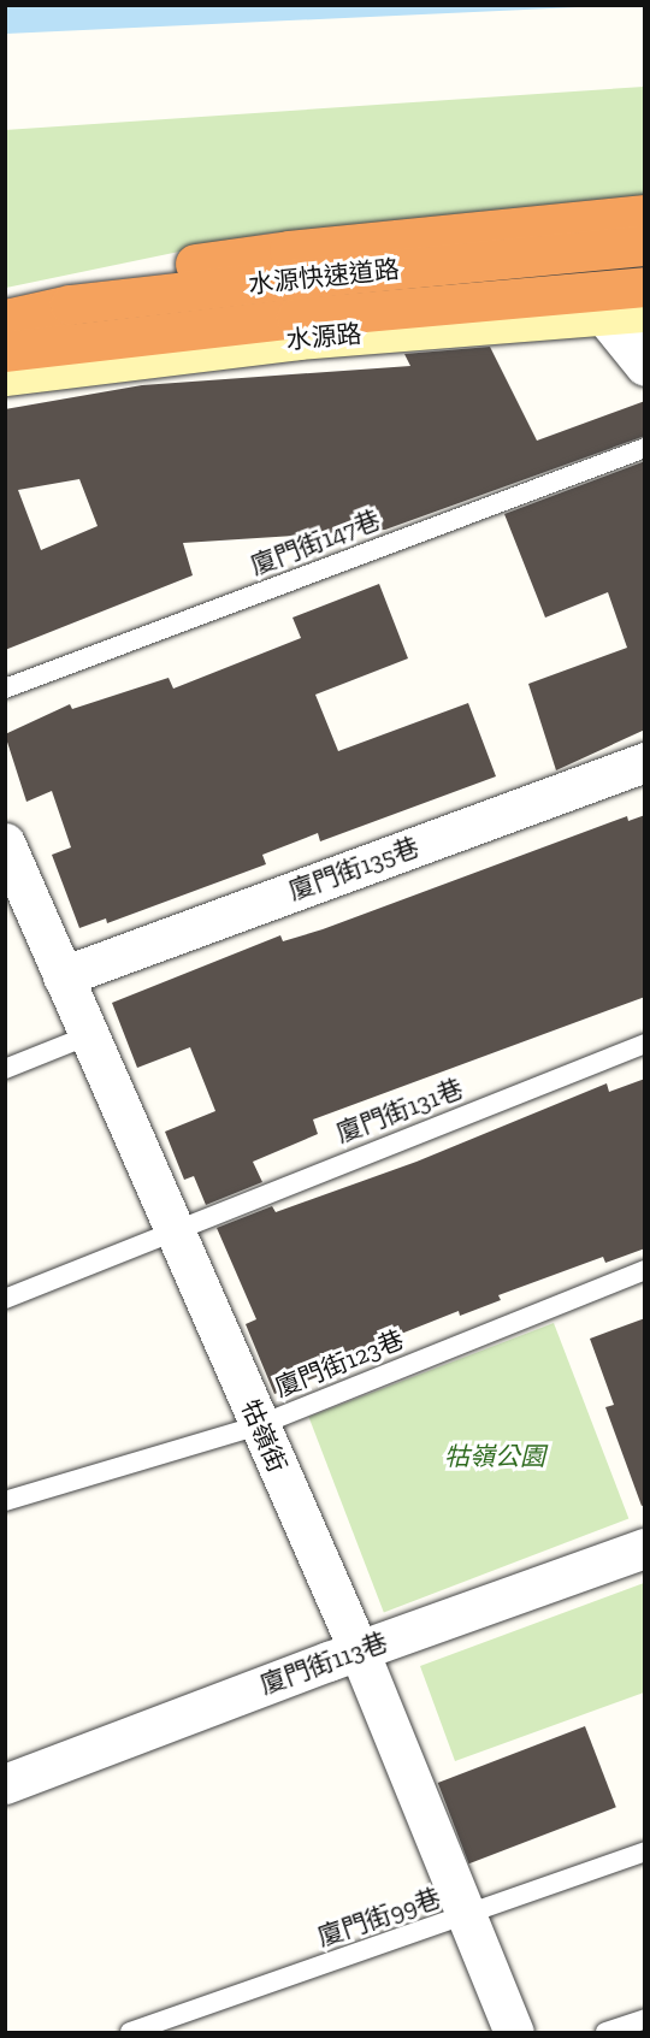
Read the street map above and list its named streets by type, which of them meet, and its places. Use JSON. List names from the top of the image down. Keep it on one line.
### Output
{"streets":{"highway":["水源快速道路"],"main road":["水源路"],"street":["廈門街135巷","牯嶺街","廈門街113巷"],"lane":["廈門街147巷","廈門街131巷","廈門街123巷","廈門街99巷"]},"crossings":[["廈門街135巷","牯嶺街"],["廈門街131巷","牯嶺街"],["廈門街123巷","牯嶺街"],["牯嶺街","廈門街113巷"],["牯嶺街","廈門街99巷"]],"parks":["牯嶺公園"]}
